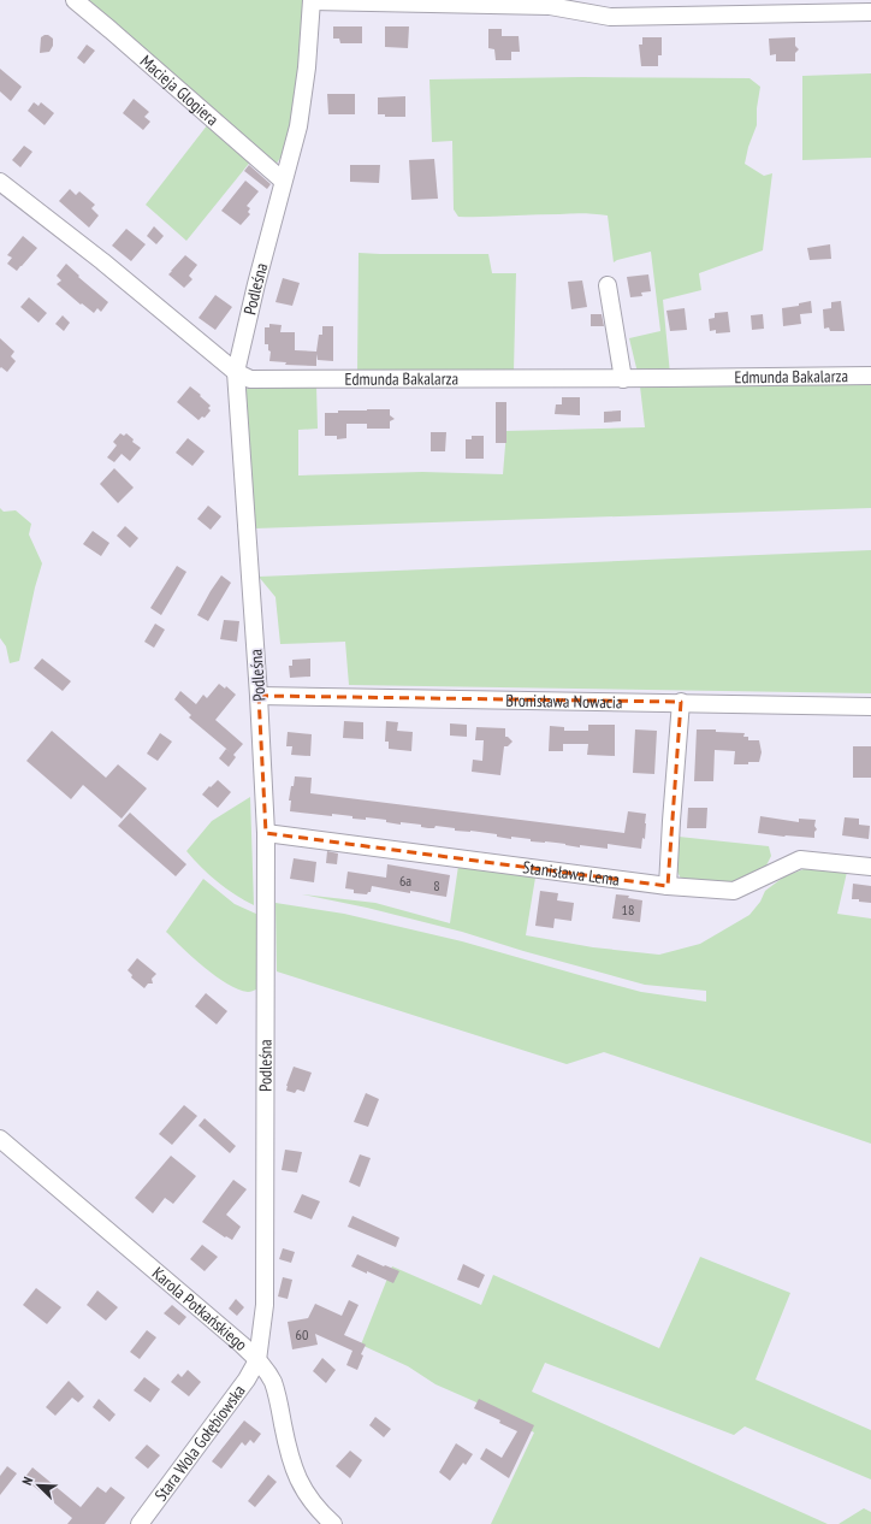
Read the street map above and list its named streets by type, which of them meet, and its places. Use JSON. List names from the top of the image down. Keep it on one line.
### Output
{"streets":{"street":["Macieja Glogiera","Podleśna","Edmunda Bakalarza","Bronisława Nowacia","Stanisława Lema","Karola Potkańskiego","Stara Wola Gołębiowska"]},"crossings":[["Macieja Glogiera","Podleśna"],["Podleśna","Edmunda Bakalarza"],["Podleśna","Bronisława Nowacia"],["Podleśna","Stanisława Lema"],["Podleśna","Karola Potkańskiego"],["Podleśna","Stara Wola Gołębiowska"],["Karola Potkańskiego","Stara Wola Gołębiowska"]],"house_numbers":["6a","8","18","60"],"north":"top left"}
